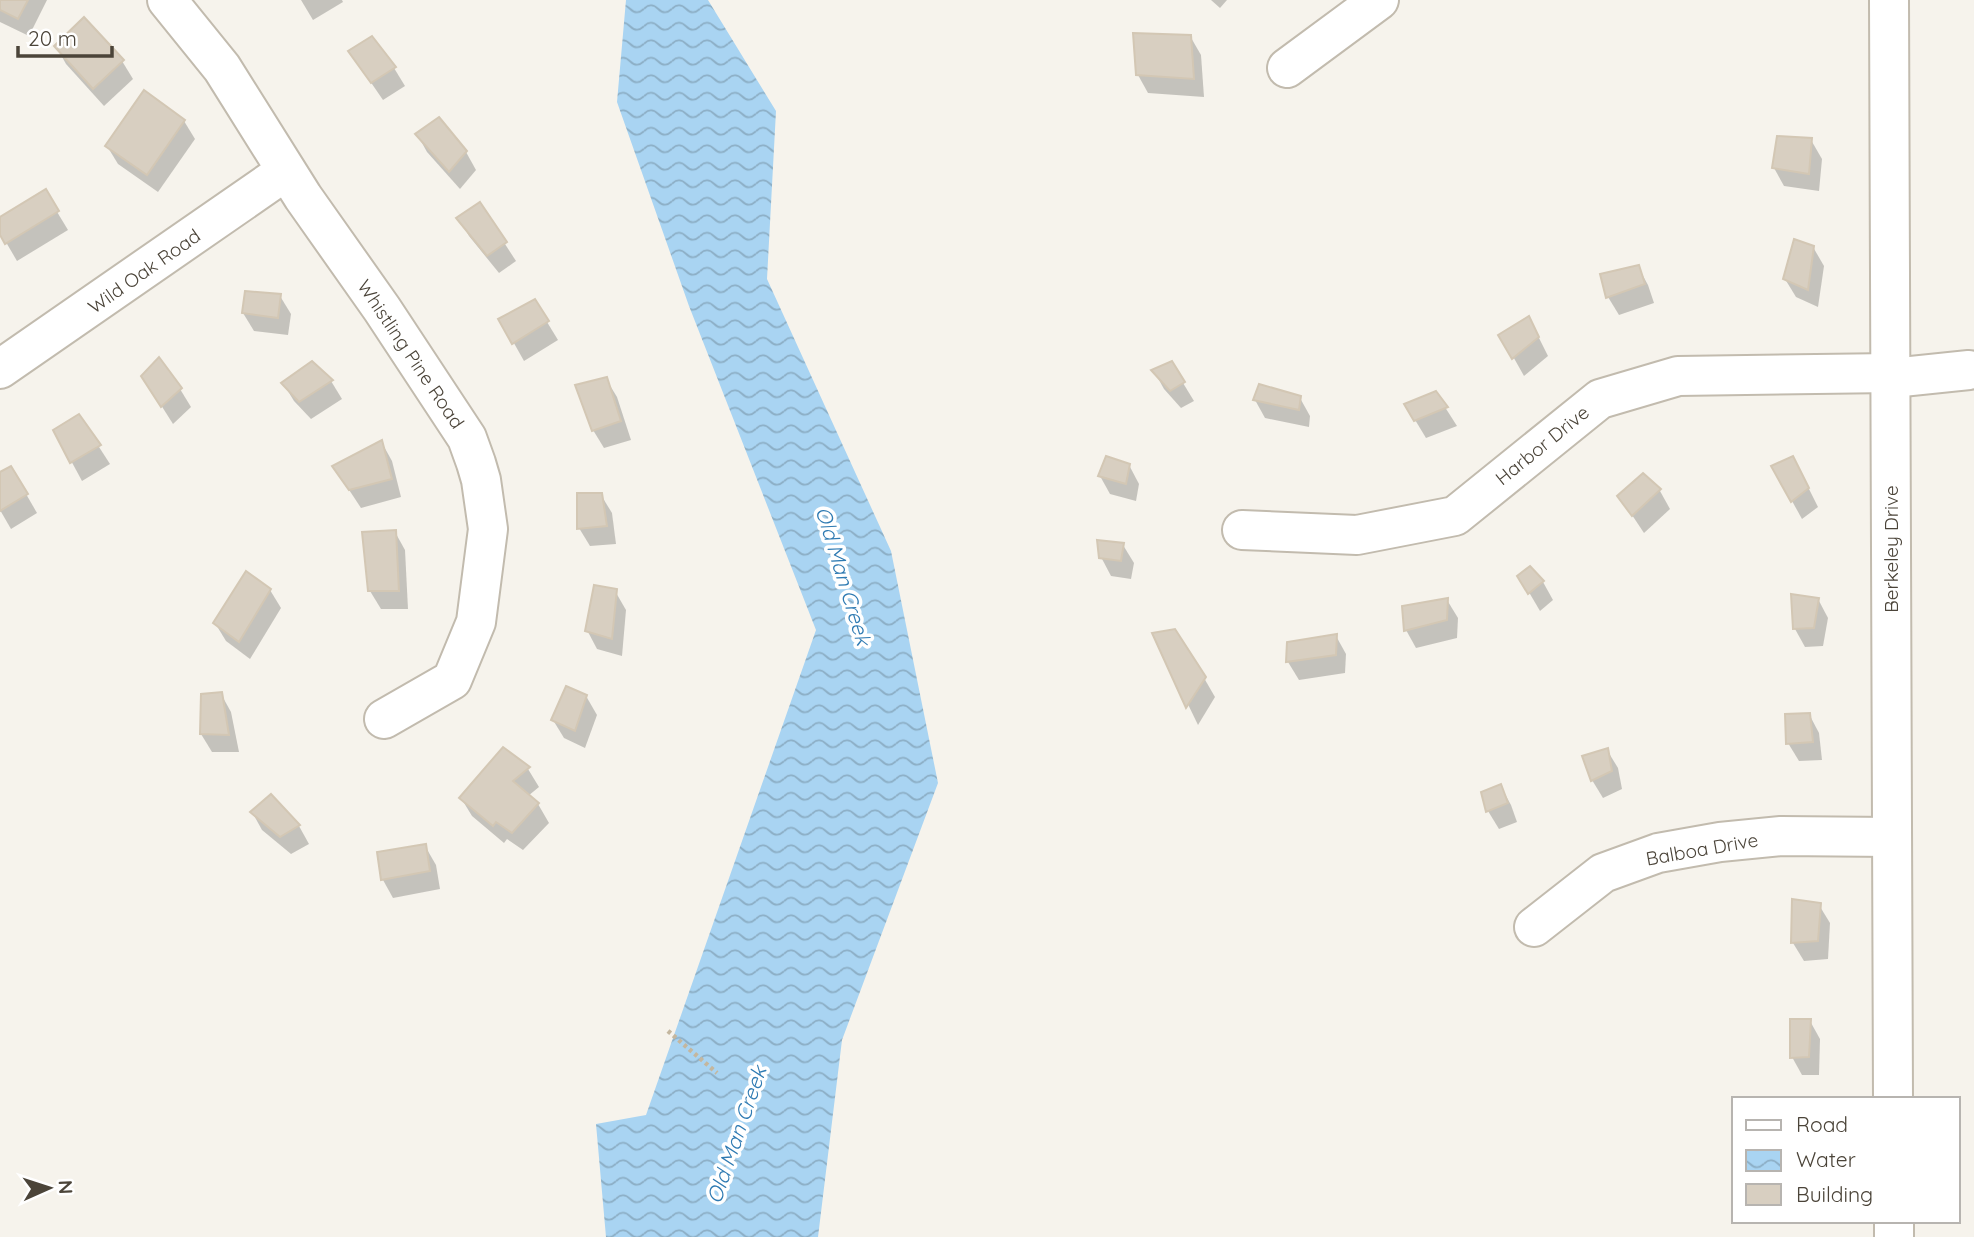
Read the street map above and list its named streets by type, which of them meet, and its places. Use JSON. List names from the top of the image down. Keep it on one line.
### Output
{"streets":{"street":["Wild Oak Road","Whistling Pine Road","Harbor Drive","Berkeley Drive","Balboa Drive"]},"crossings":[["Wild Oak Road","Whistling Pine Road"],["Harbor Drive","Berkeley Drive"],["Berkeley Drive","Balboa Drive"]],"water":["Old Man Creek"],"legend":["Road","Water","Building"],"scale_bar":"20 m","north":"right"}
